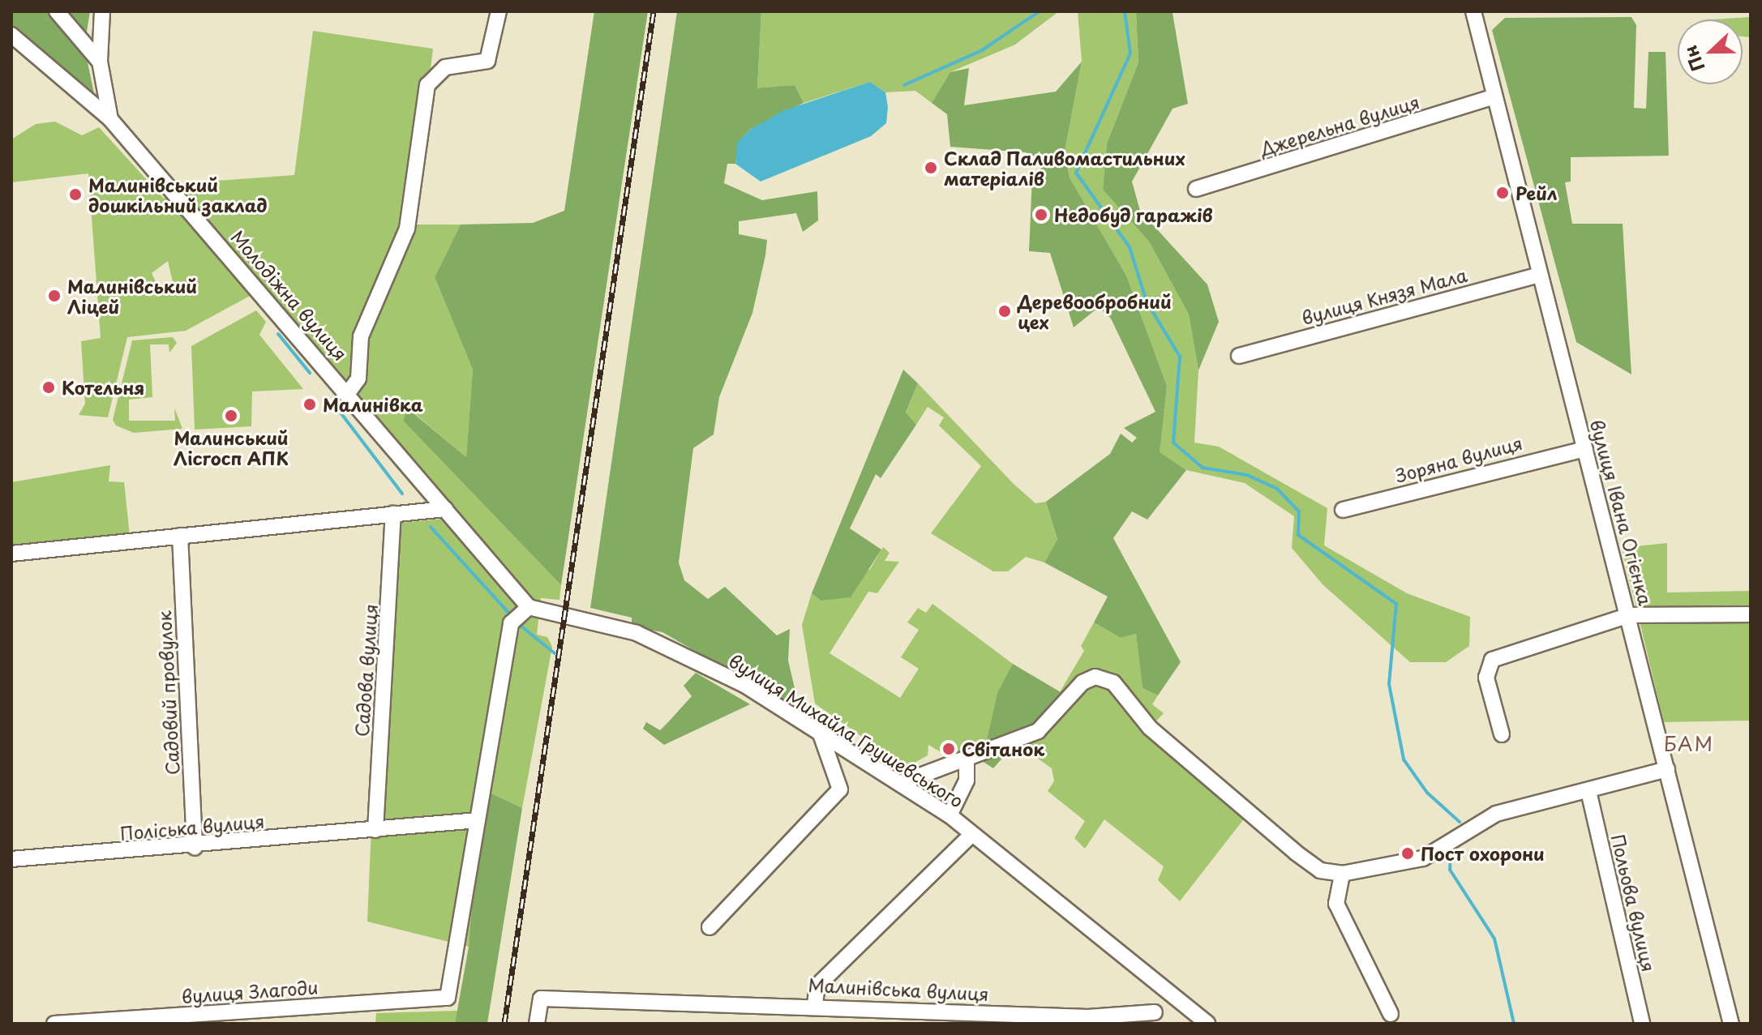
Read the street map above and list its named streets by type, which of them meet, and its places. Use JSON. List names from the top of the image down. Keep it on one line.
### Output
{"streets":{"street":["Джерельна вулиця","Молодіжна вулиця","вулиця Князя Мала","Зоряна вулиця","вулиця Івана Огієнка","Садова вулиця","Садовий провулок","вулиця Михайла Грушевського","Поліська вулиця","Польова вулиця","Малинівська вулиця","вулиця Злагоди"]},"crossings":[["Джерельна вулиця","вулиця Івана Огієнка"],["Молодіжна вулиця","вулиця Михайла Грушевського"],["вулиця Князя Мала","вулиця Івана Огієнка"],["Зоряна вулиця","вулиця Івана Огієнка"],["Садова вулиця","Поліська вулиця"],["Садовий провулок","Поліська вулиця"],["Поліська вулиця","вулиця Злагоди"]],"districts":["БАМ"],"places":["Склад Паливомастильних матеріалів","Рейл","Малинівський дошкільний заклад","Недобуд гаражів","Малинівський Ліцей","Деревообробний цех","Котельня","Малинівка","Малинський Лісгосп АПК","Світанок","Пост охорони"],"north":"left"}
